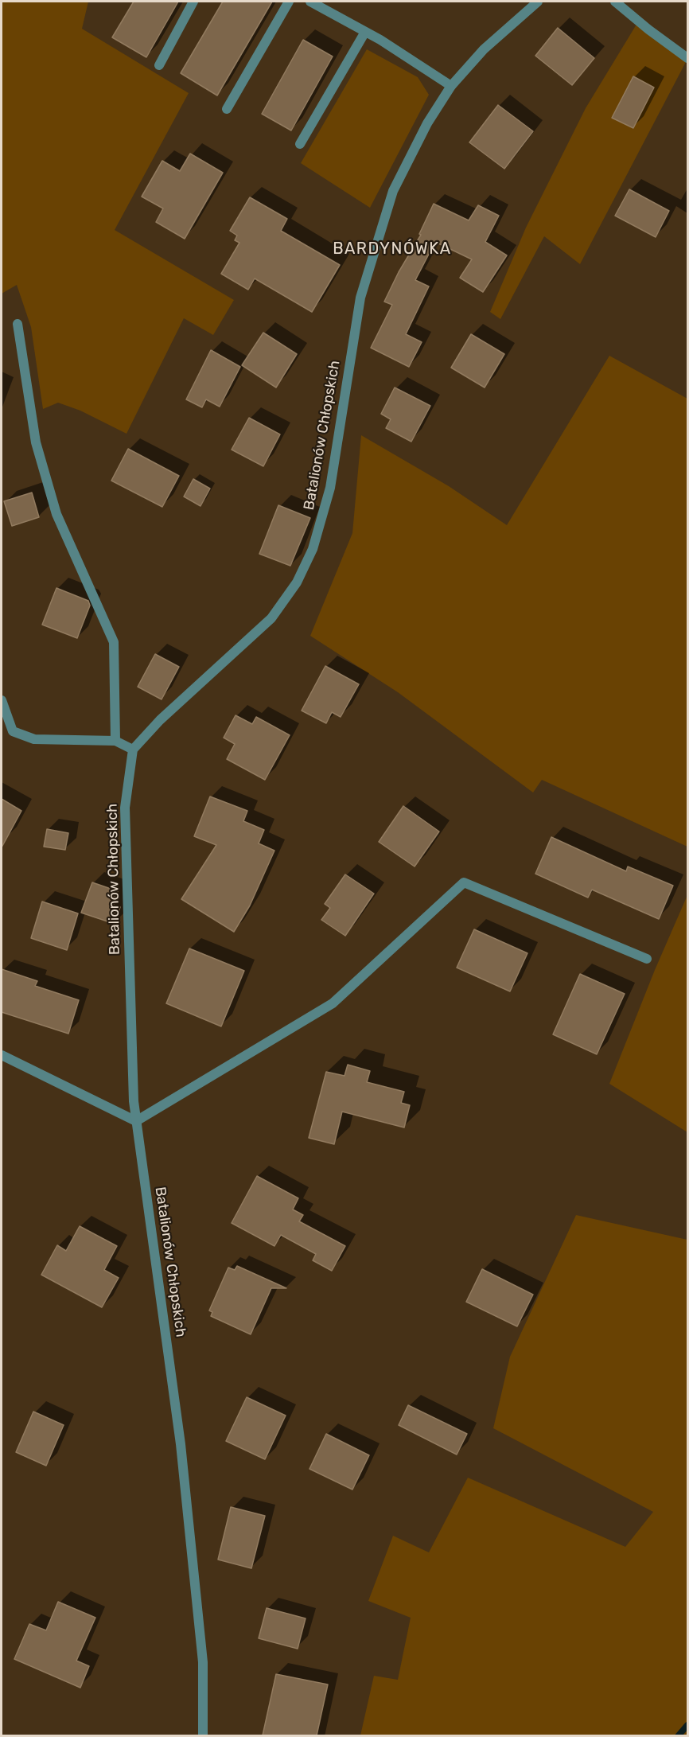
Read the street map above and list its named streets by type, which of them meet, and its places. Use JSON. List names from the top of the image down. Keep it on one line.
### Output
{"streets":{"street":["Batalionów Chłopskich"]},"districts":["BARDYNÓWKA"]}
